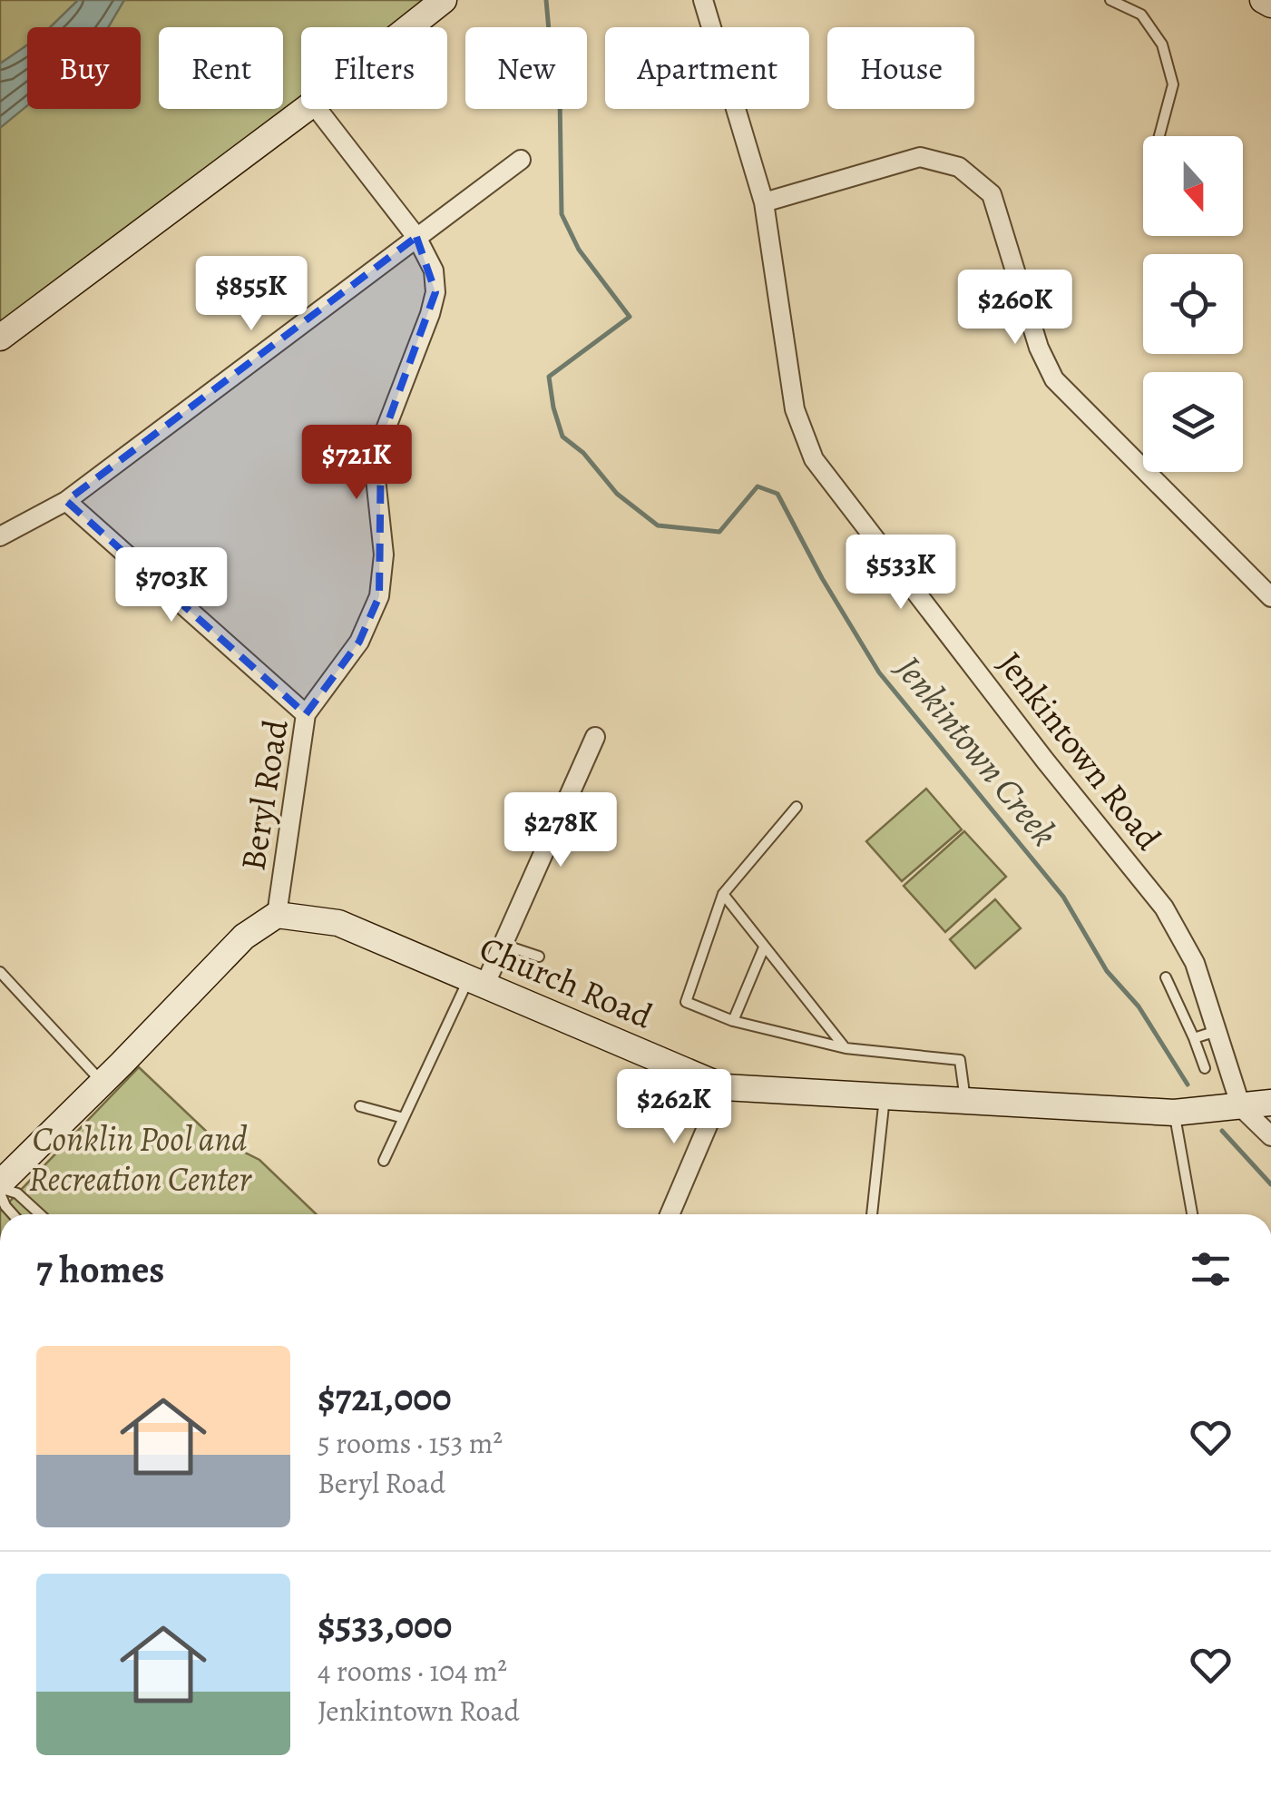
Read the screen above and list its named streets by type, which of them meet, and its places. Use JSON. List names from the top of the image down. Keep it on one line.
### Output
{"streets":{"street":["Jenkintown Road","Beryl Road","Church Road"]},"crossings":[["Jenkintown Road","Church Road"],["Beryl Road","Church Road"]],"water":["Jenkintown Creek"],"parks":["Conklin Pool and Recreation Center"],"north":"bottom","page":{"chip":["Buy","Rent","Filters","New","Apartment","House"],"price":["$855K","$260K","$721K","$533K","$703K","$278K","$262K"],"heading":"7 homes","list":[{"name":"$721,000","note":"5 rooms · 153 m² · Beryl Road"},{"name":"$533,000","note":"4 rooms · 104 m² · Jenkintown Road"}]}}
